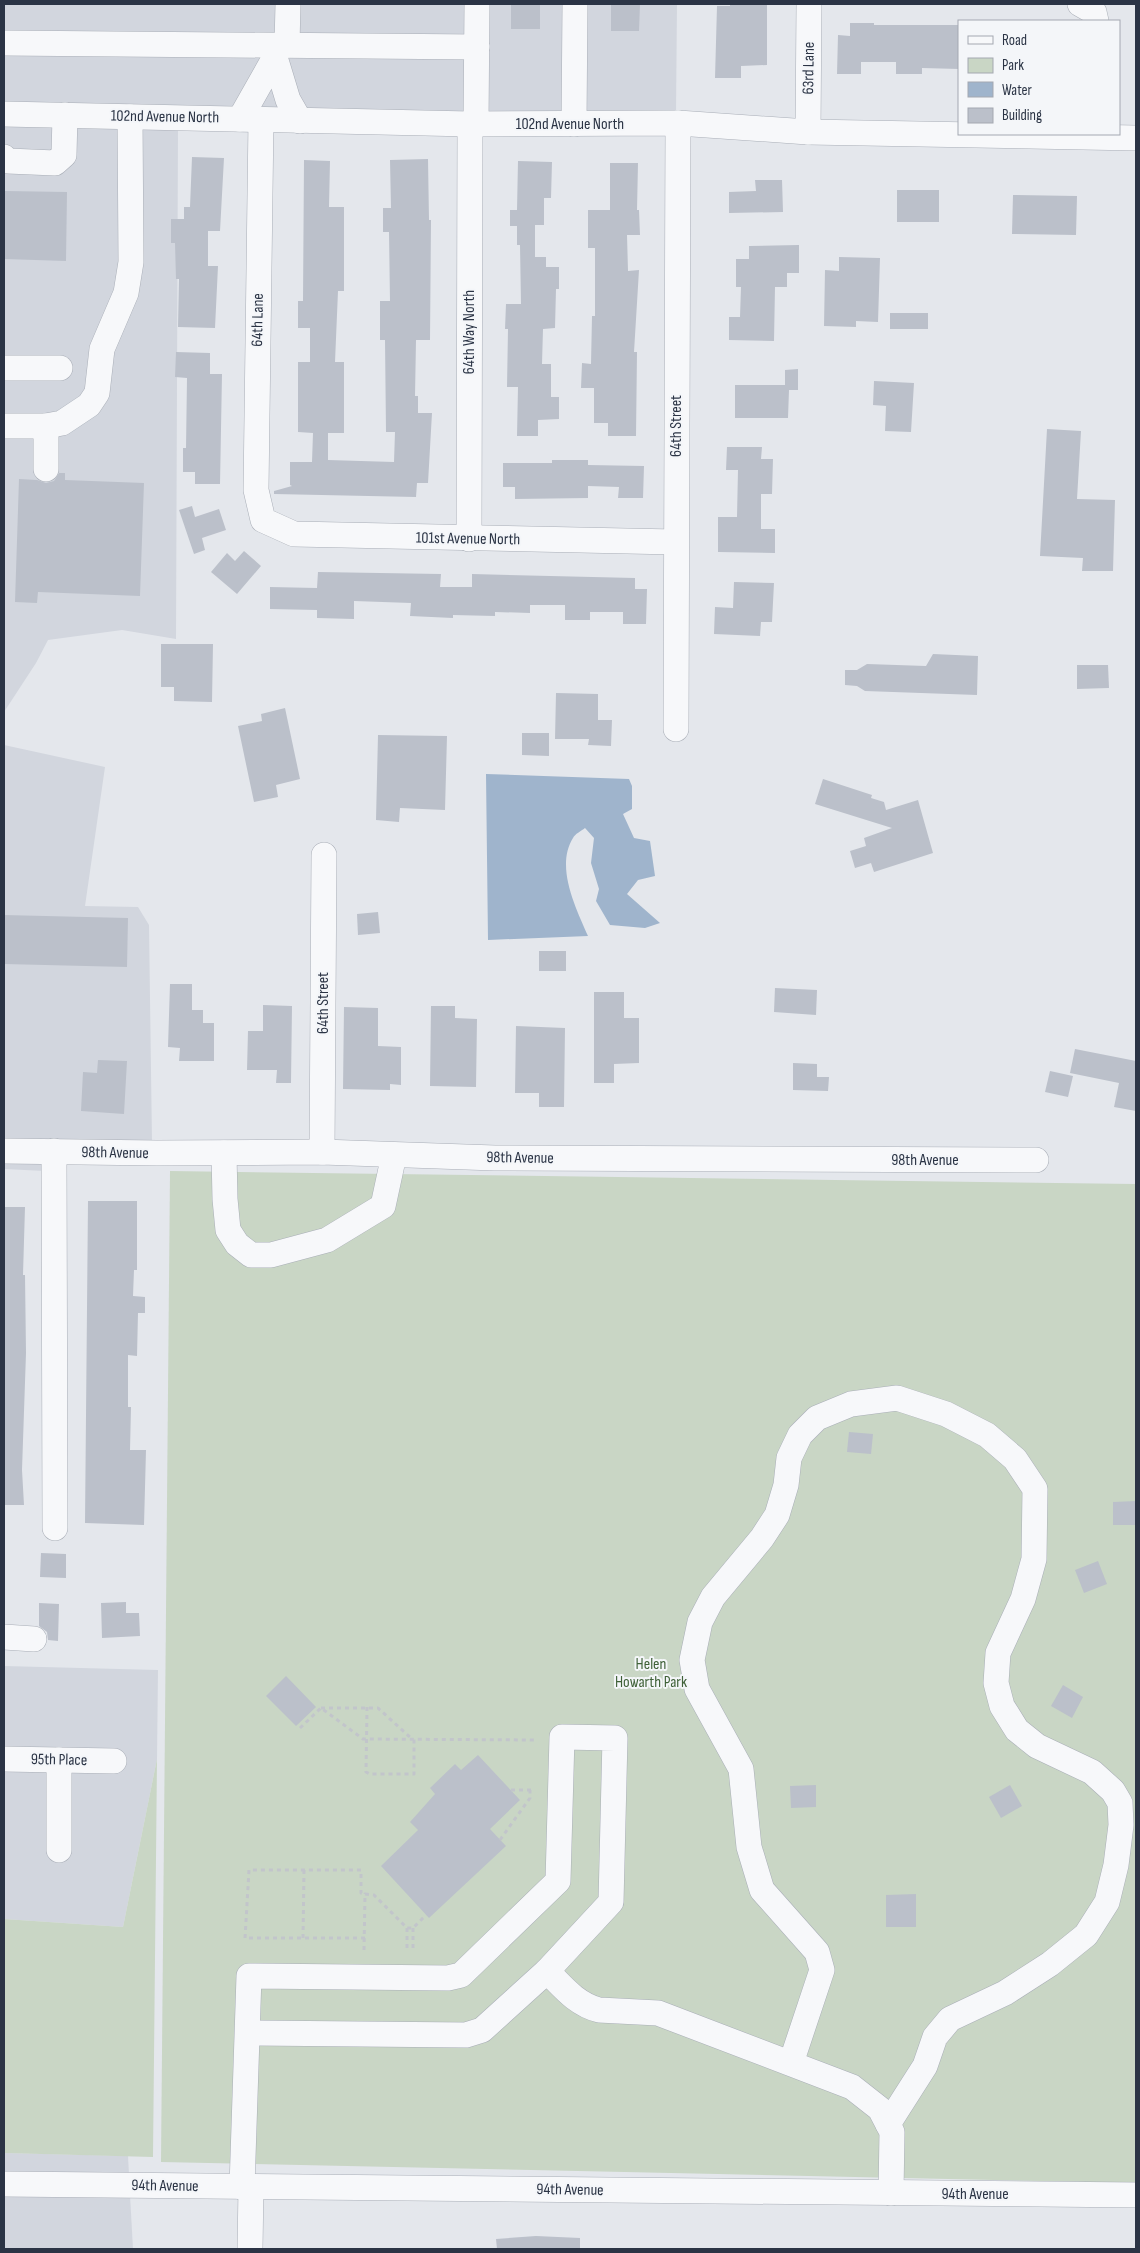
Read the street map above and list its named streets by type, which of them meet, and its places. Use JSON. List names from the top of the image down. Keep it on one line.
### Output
{"streets":{"street":["63rd Lane","102nd Avenue North","64th Lane","64th Way North","64th Street","101st Avenue North","98th Avenue","95th Place","94th Avenue"]},"crossings":[["63rd Lane","102nd Avenue North"],["102nd Avenue North","64th Lane"],["102nd Avenue North","64th Way North"],["102nd Avenue North","64th Street"],["64th Lane","101st Avenue North"],["64th Way North","101st Avenue North"],["64th Street","101st Avenue North"],["64th Street","98th Avenue"]],"parks":["Helen Howarth Park"],"legend":["Road","Park","Water","Building"]}
